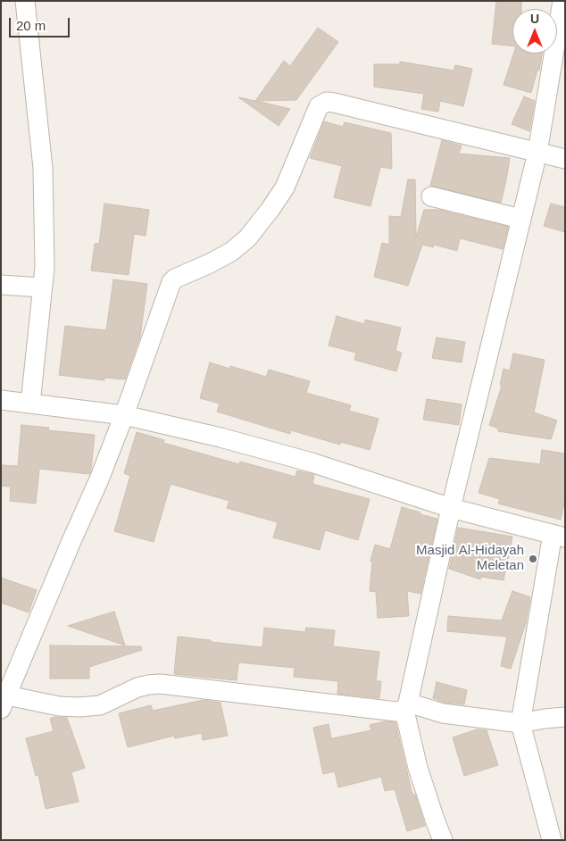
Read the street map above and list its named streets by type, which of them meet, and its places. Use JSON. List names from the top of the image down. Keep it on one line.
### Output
{"places":["Masjid Al-Hidayah Meletan"],"scale_bar":"20 m","north":"top"}
